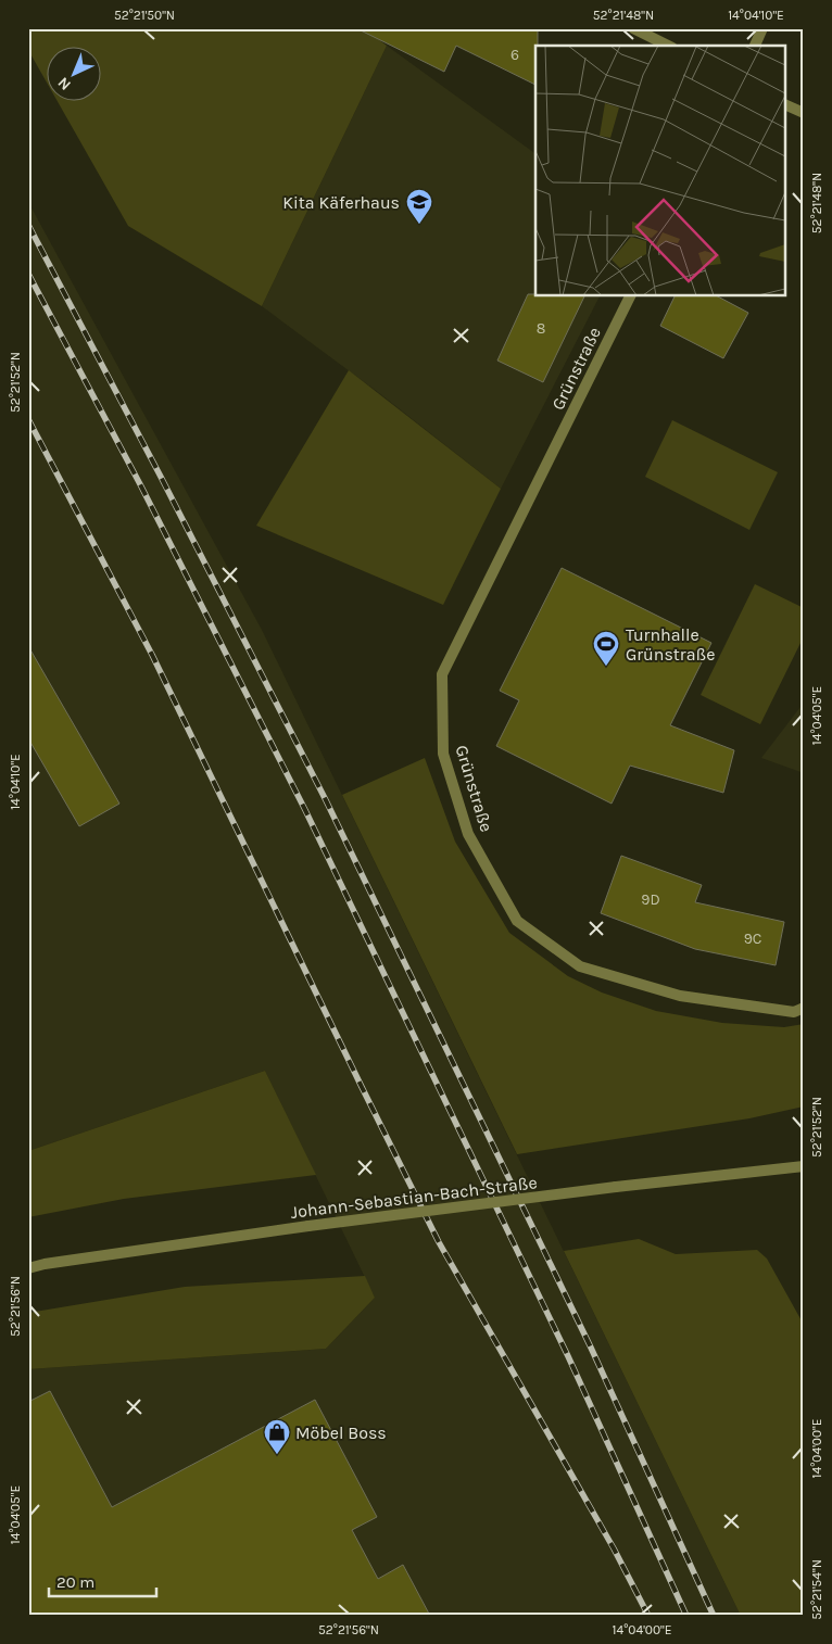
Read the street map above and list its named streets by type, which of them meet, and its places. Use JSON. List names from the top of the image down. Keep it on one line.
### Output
{"streets":{"street":["Grünstraße","Johann-Sebastian-Bach-Straße"]},"places":{"school or university":["Kita Käferhaus"],"sports":["Turnhalle Grünstraße"],"shop":["Möbel Boss"]},"house_numbers":["6","8","9D","9C"],"scale_bar":"20 m","north":"bottom left","coordinates":["52°21'50\"N","52°21'48\"N","14°04'10\"E","52°21'52\"N","14°04'05\"E","52°21'56\"N","14°04'00\"E","52°21'54\"N"]}
